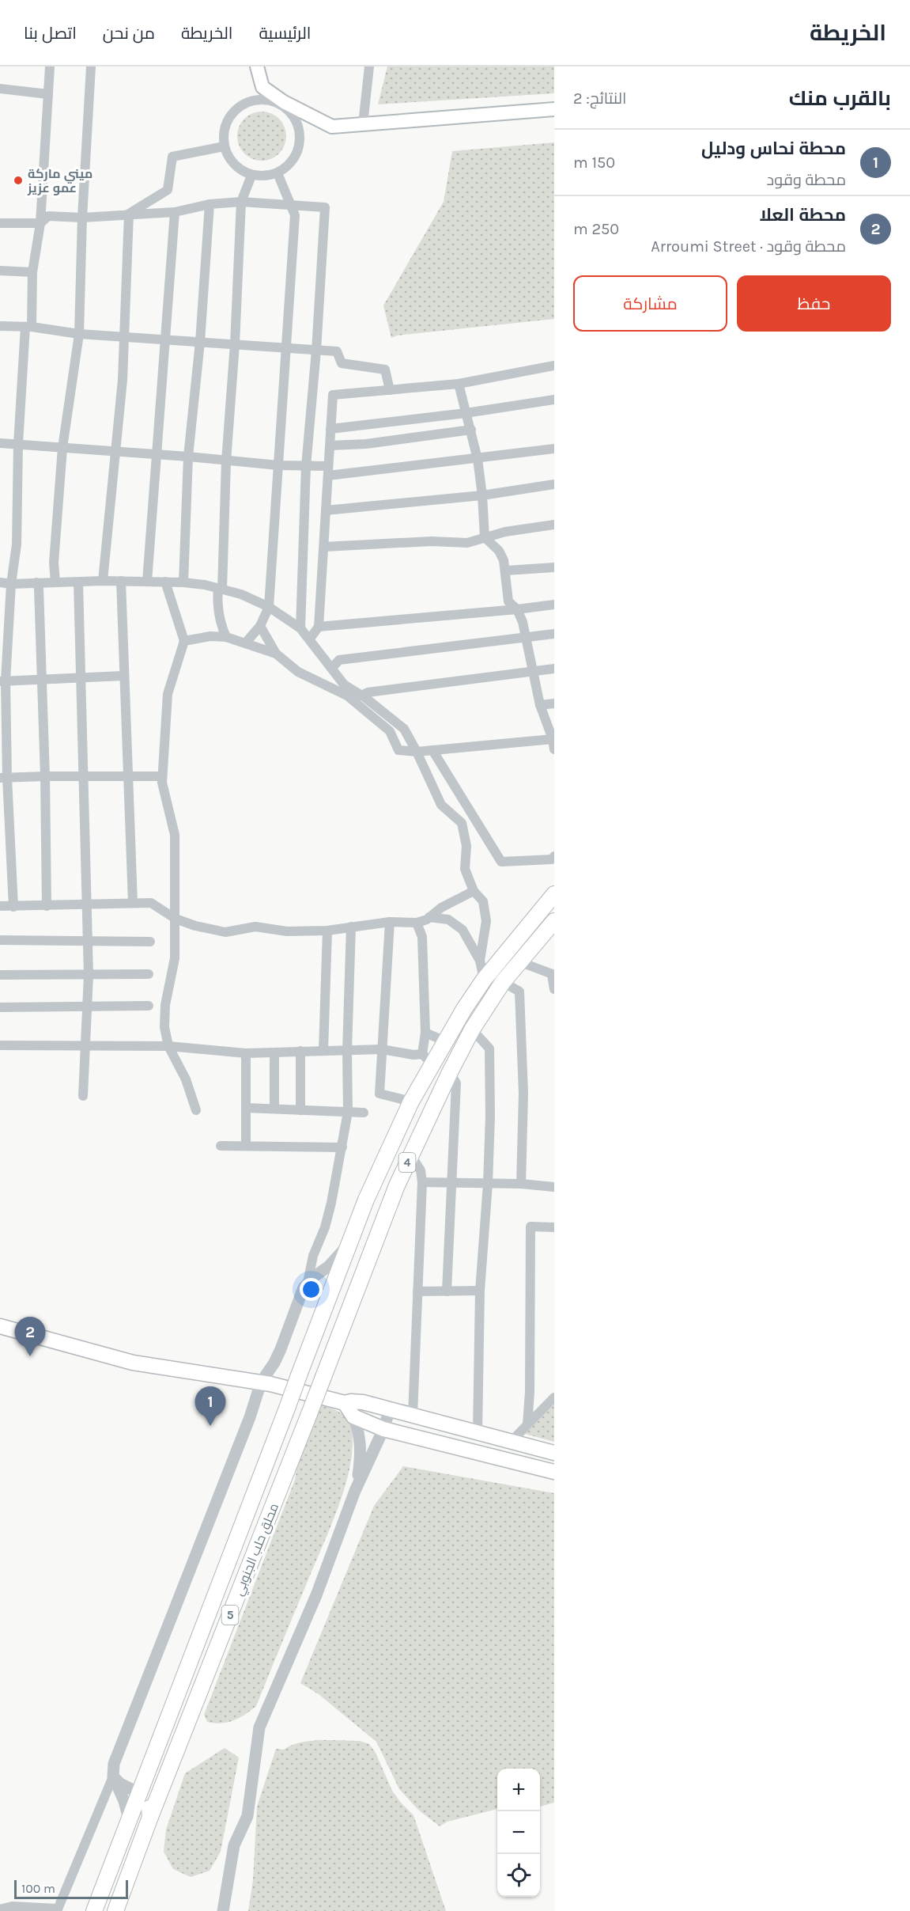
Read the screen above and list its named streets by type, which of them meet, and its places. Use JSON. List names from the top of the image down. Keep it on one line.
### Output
{"streets":{"highway":["4","محلق حلب الجنوبي","5"]},"crossings":[["4","محلق حلب الجنوبي"],["محلق حلب الجنوبي","5"]],"places":["ميني ماركة عمو عزيز"],"scale_bar":"100 m","page":{"header":"الخريطة","nav":["الرئيسية","الخريطة","من نحن","اتصل بنا"],"heading":["بالقرب منك","النتائج: 2"],"list":[{"mark":"1","name":"محطة نحاس ودليل","note":"محطة وقود","value":"150 m"},{"mark":"2","name":"محطة العلا","note":"محطة وقود · Arroumi Street","value":"250 m"}],"buttons":["حفظ","مشاركة"],"pins":["2","1"],"map_buttons":["+","−"],"scale":"100 m"}}
